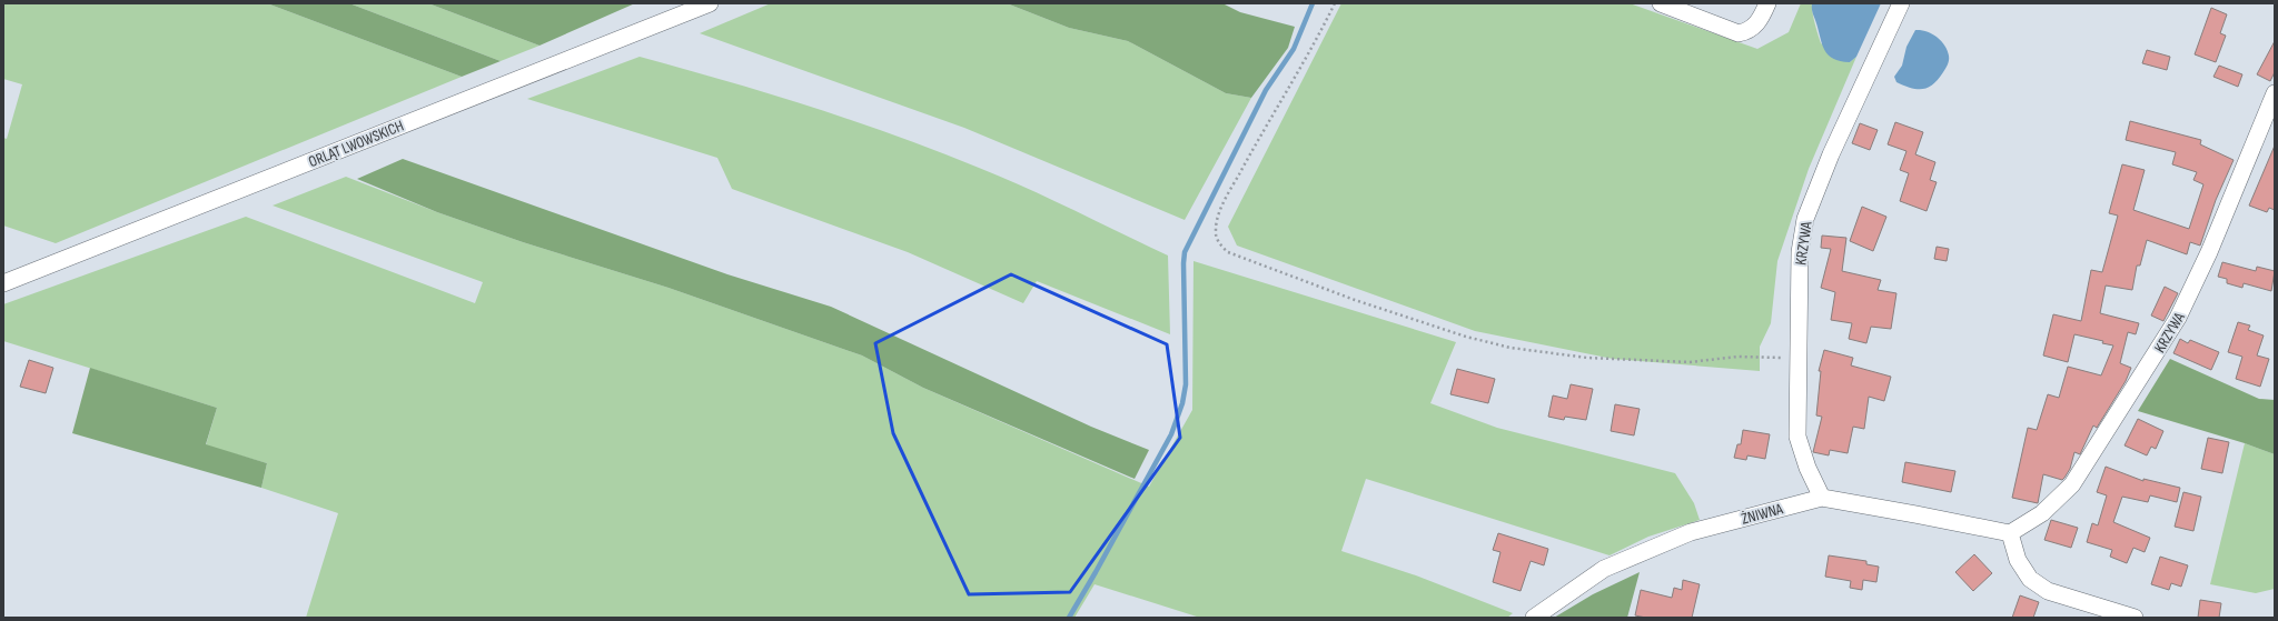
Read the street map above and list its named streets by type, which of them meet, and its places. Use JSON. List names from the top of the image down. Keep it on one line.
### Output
{"streets":{"street":["ORLĄT LWOWSKICH","KRZYWA","ŻNIWNA"]},"crossings":[["KRZYWA","ŻNIWNA"]]}
